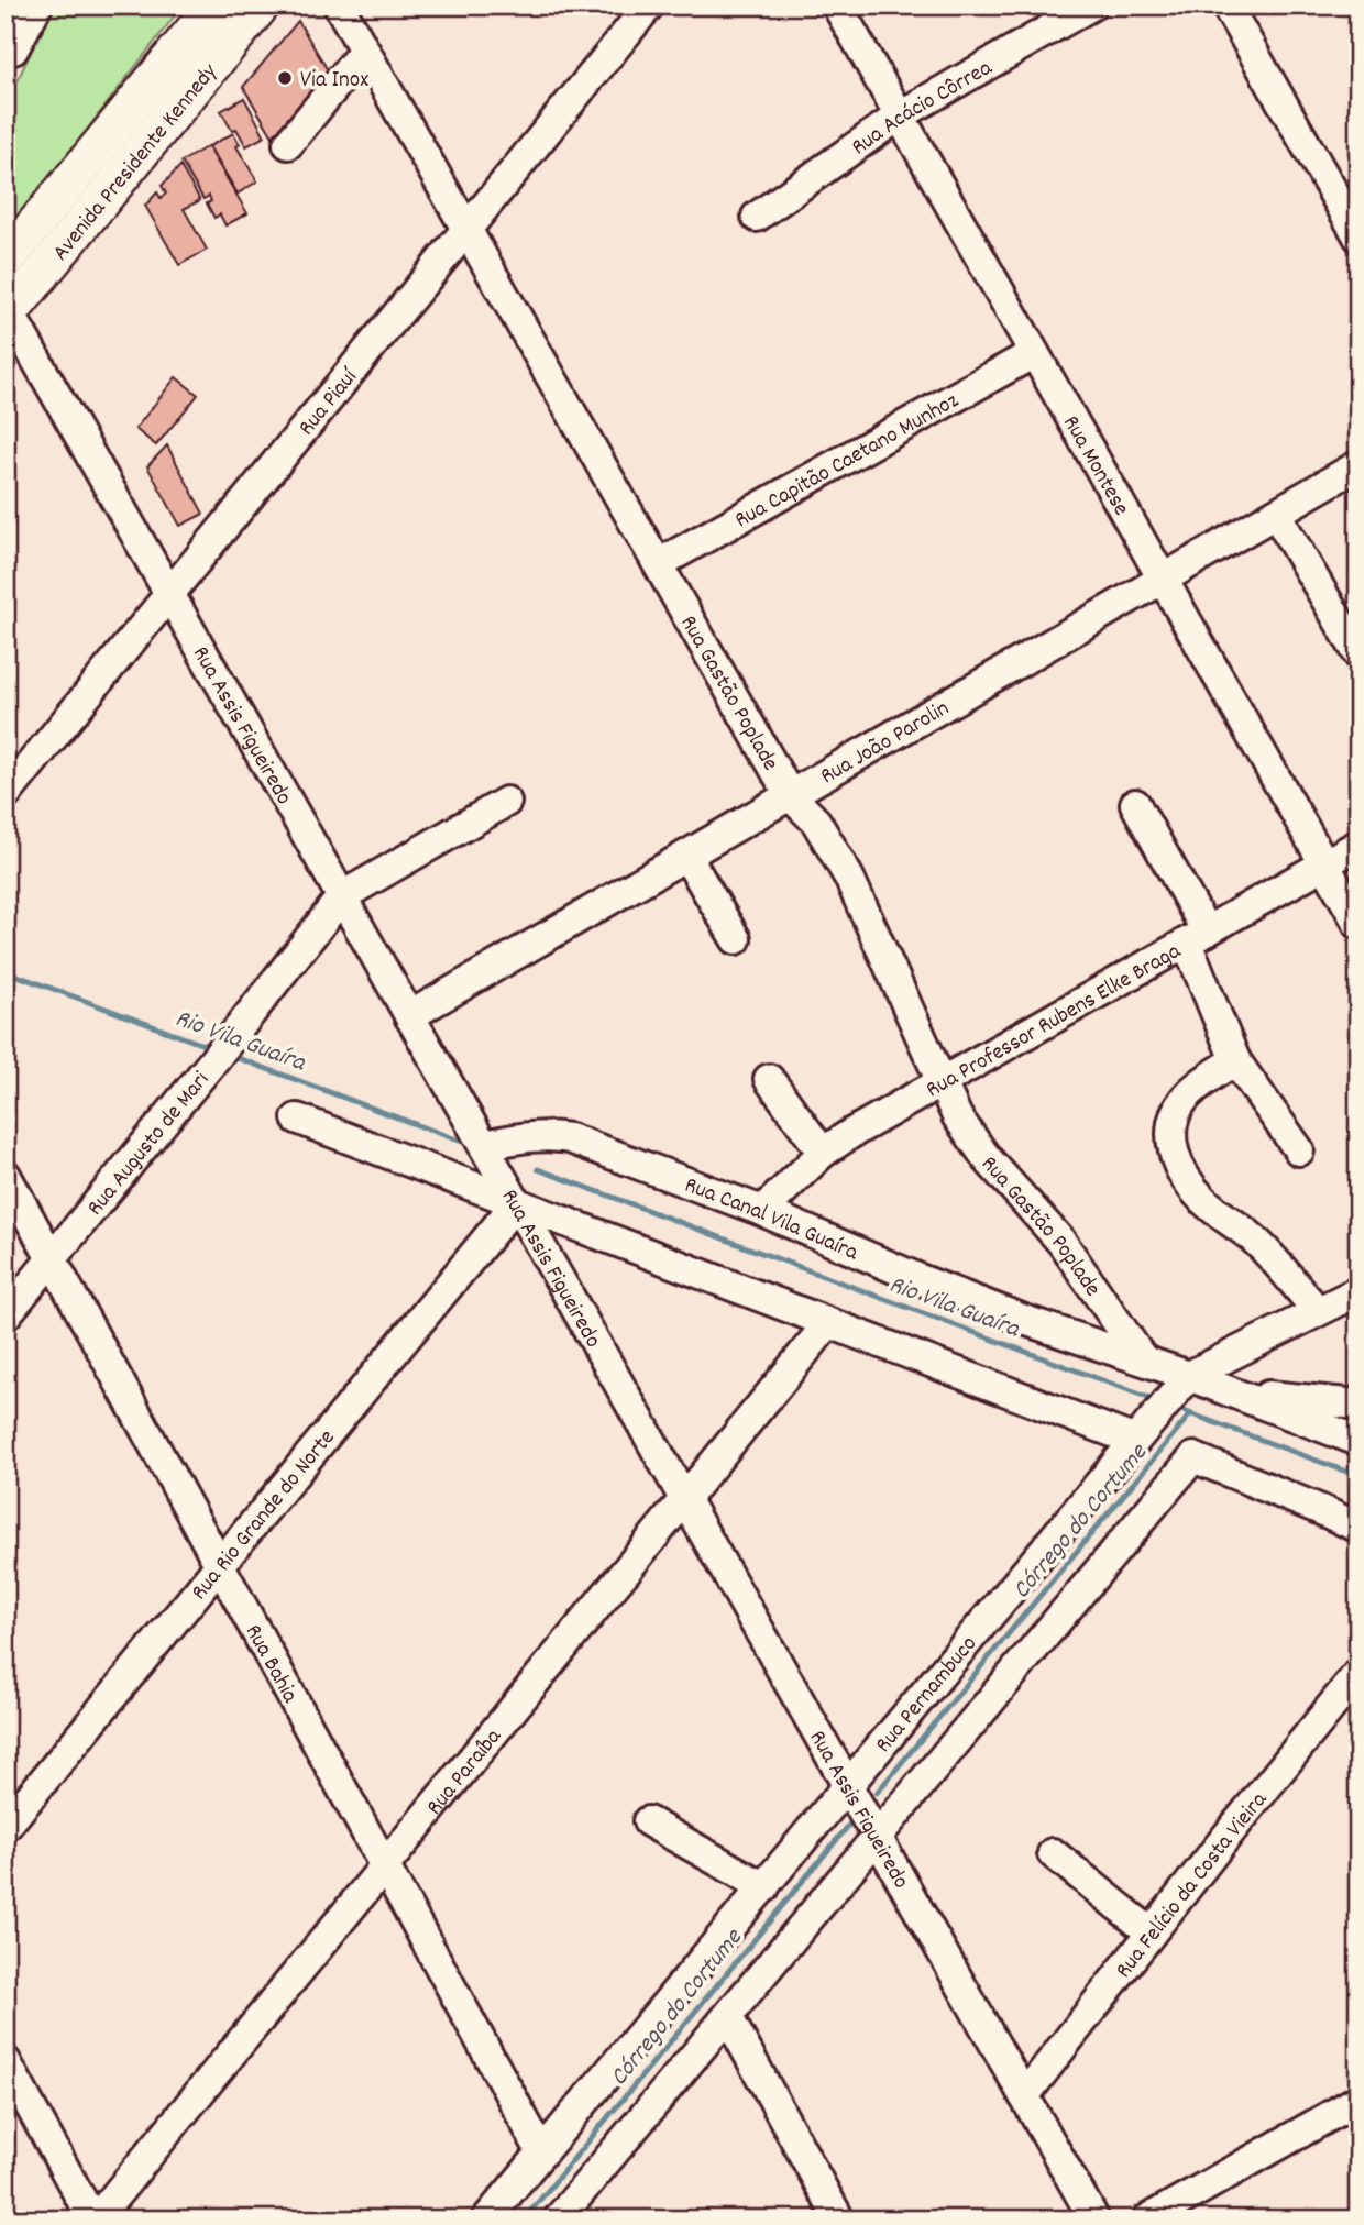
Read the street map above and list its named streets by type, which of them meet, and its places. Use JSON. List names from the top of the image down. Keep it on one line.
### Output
{"streets":{"main road":["Avenida Presidente Kennedy"],"street":["Rua Acácio Côrrea","Rua Piauí","Rua Capitão Caetano Munhoz","Rua Montese","Rua Gastão Poplade","Rua Assis Figueiredo","Rua João Parolin","Rua Professor Rubens Elke Braga","Rua Augusto de Mari","Rua Canal Vila Guaíra","Rua Rio Grande do Norte","Rua Bahia","Rua Pernambuco","Rua Paraíba","Rua Felício da Costa Vieira"]},"crossings":[["Rua Acácio Côrrea","Rua Montese"],["Avenida Presidente Kennedy","Rua Assis Figueiredo"],["Rua Piauí","Rua Gastão Poplade"],["Rua Piauí","Rua Assis Figueiredo"],["Rua Capitão Caetano Munhoz","Rua Montese"],["Rua Capitão Caetano Munhoz","Rua Gastão Poplade"],["Rua Montese","Rua João Parolin"],["Rua Montese","Rua Professor Rubens Elke Braga"],["Rua Gastão Poplade","Rua João Parolin"],["Rua Gastão Poplade","Rua Professor Rubens Elke Braga"],["Rua Gastão Poplade","Rua Canal Vila Guaíra"],["Rua Assis Figueiredo","Rua João Parolin"],["Rua Assis Figueiredo","Rua Augusto de Mari"],["Rua Assis Figueiredo","Rua Canal Vila Guaíra"],["Rua Assis Figueiredo","Rua Rio Grande do Norte"],["Rua Assis Figueiredo","Rua Pernambuco"],["Rua Assis Figueiredo","Rua Paraíba"],["Rua Assis Figueiredo","Rua Felício da Costa Vieira"],["Rua Professor Rubens Elke Braga","Rua Canal Vila Guaíra"],["Rua Augusto de Mari","Rua Bahia"],["Rua Canal Vila Guaíra","Rua Pernambuco"],["Rua Rio Grande do Norte","Rua Bahia"],["Rua Bahia","Rua Pernambuco"],["Rua Bahia","Rua Paraíba"]],"water":["Rio Vila Guaíra","Córrego do Cortume"],"places":["Via Inox"]}
